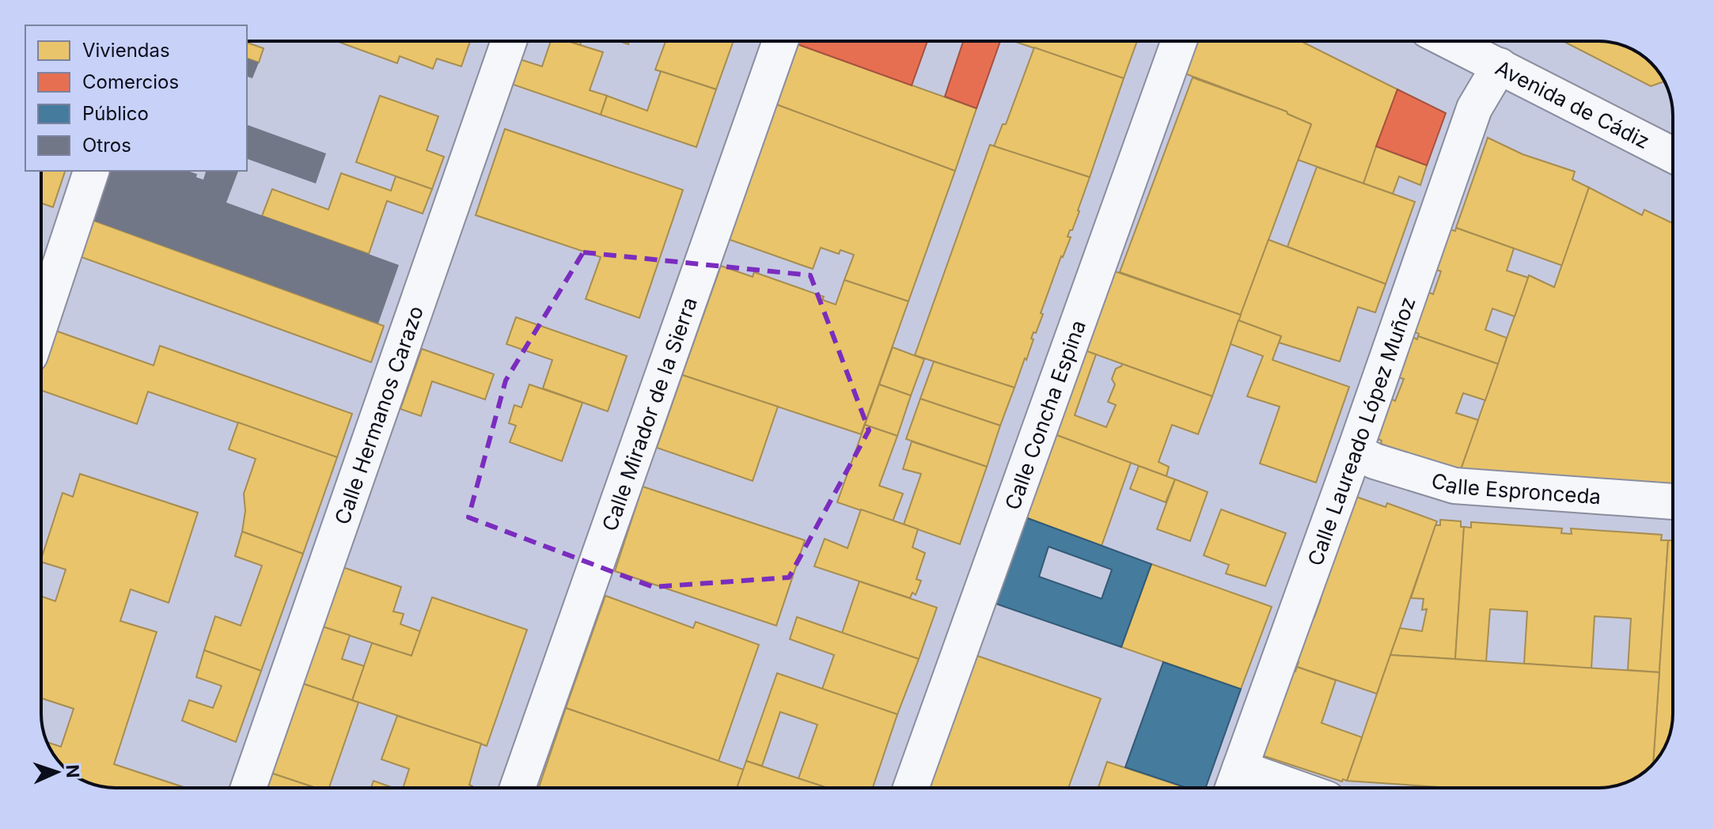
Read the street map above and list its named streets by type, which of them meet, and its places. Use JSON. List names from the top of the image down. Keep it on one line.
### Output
{"streets":{"street":["Avenida de Cádiz","Calle Hermanos Carazo","Calle Mirador de la Sierra","Calle Concha Espina","Calle Laureado López Muñoz","Calle Espronceda"]},"crossings":[["Avenida de Cádiz","Calle Laureado López Muñoz"],["Calle Laureado López Muñoz","Calle Espronceda"]],"legend":["Viviendas","Comercios","Público","Otros"],"north":"right"}
